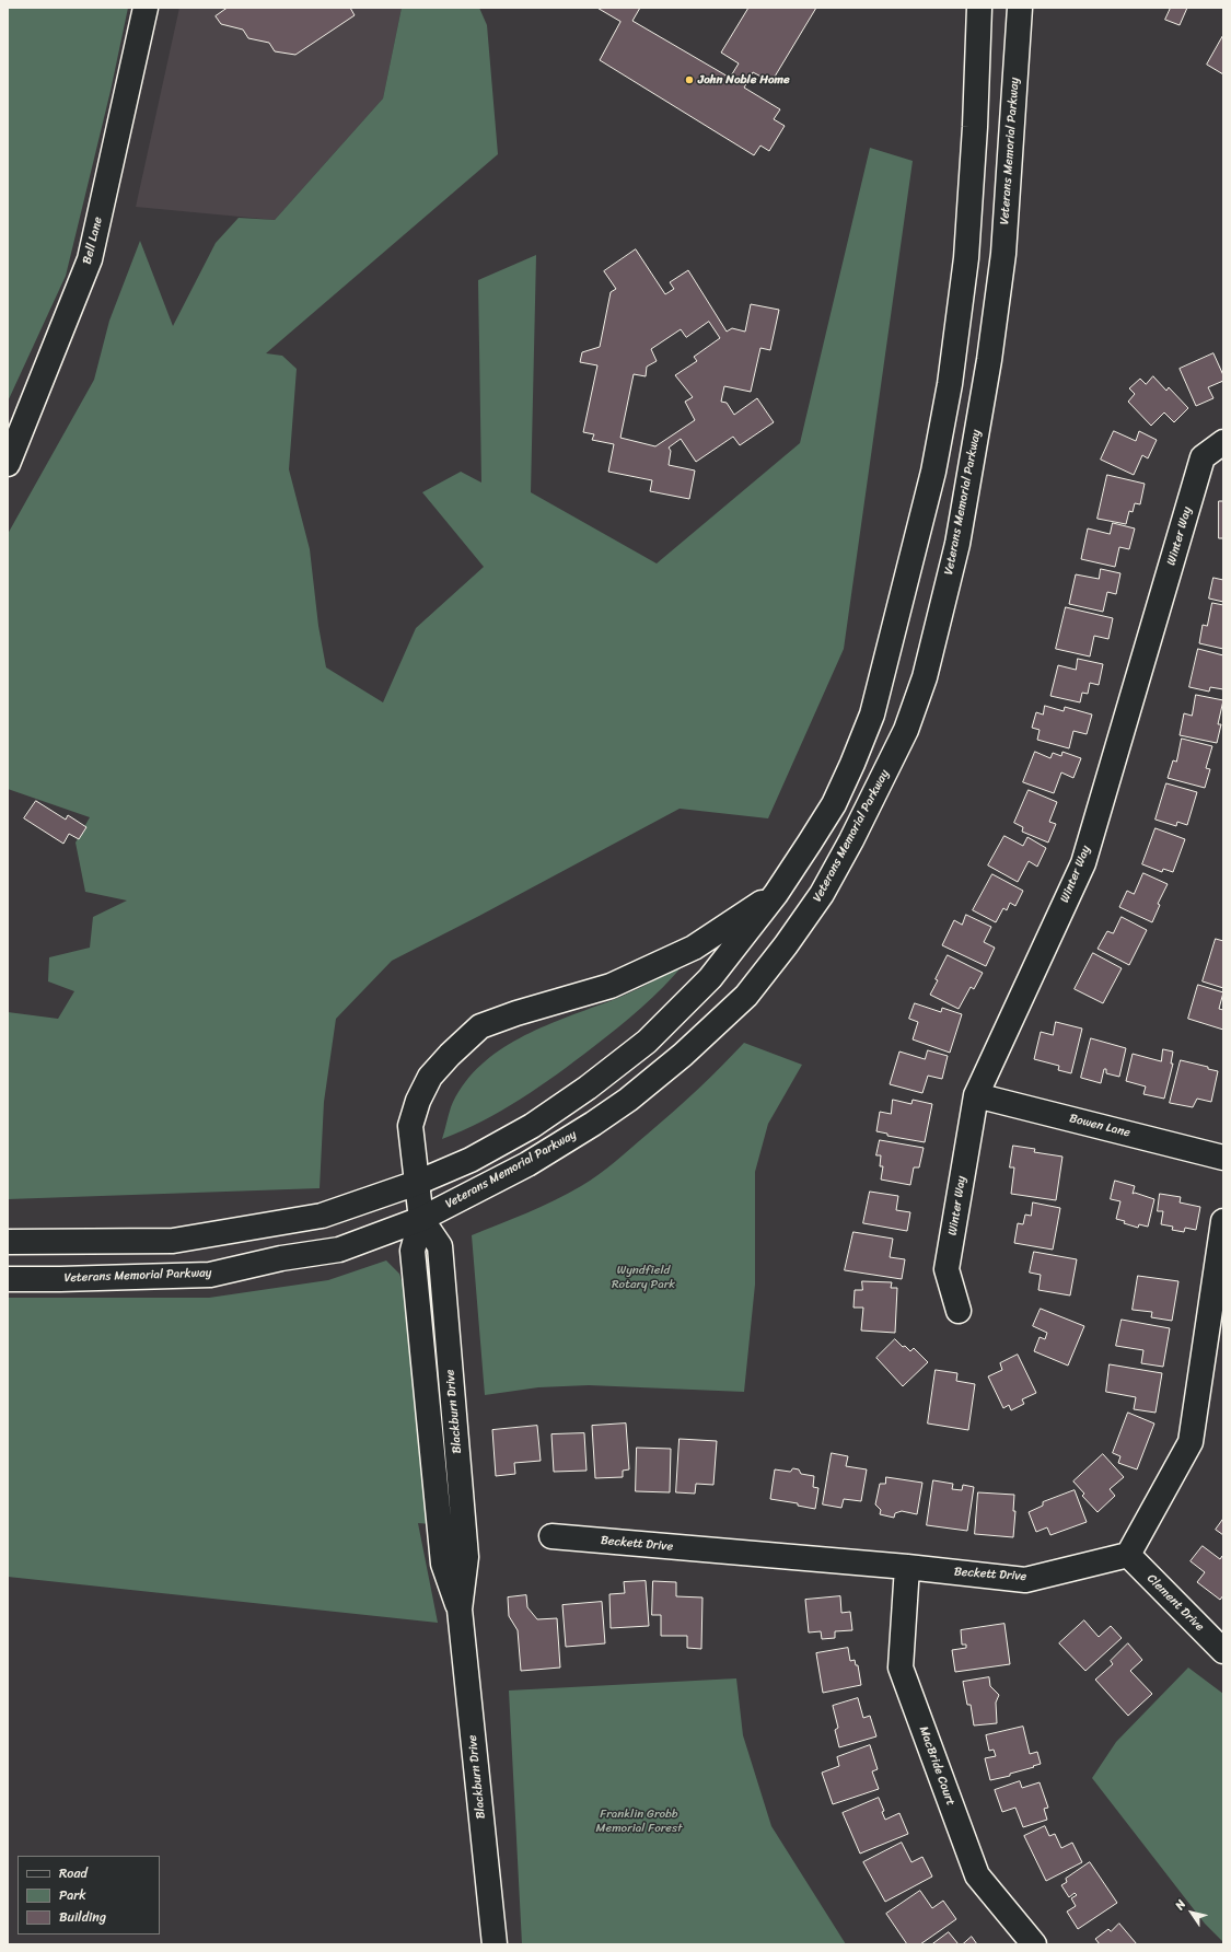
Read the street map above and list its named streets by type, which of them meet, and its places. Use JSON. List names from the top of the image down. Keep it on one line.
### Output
{"streets":{"main road":["Veterans Memorial Parkway","Bell Lane","Winter Way","Bowen Lane","Blackburn Drive","Beckett Drive","Clement Drive","MacBride Court"]},"crossings":[["Veterans Memorial Parkway","Blackburn Drive"],["Winter Way","Bowen Lane"],["Beckett Drive","Clement Drive"],["Beckett Drive","MacBride Court"]],"parks":["Wyndfield Rotary Park","Franklin Grobb Memorial Forest"],"places":["John Noble Home"],"legend":["Road","Park","Building"],"north":"top left"}
